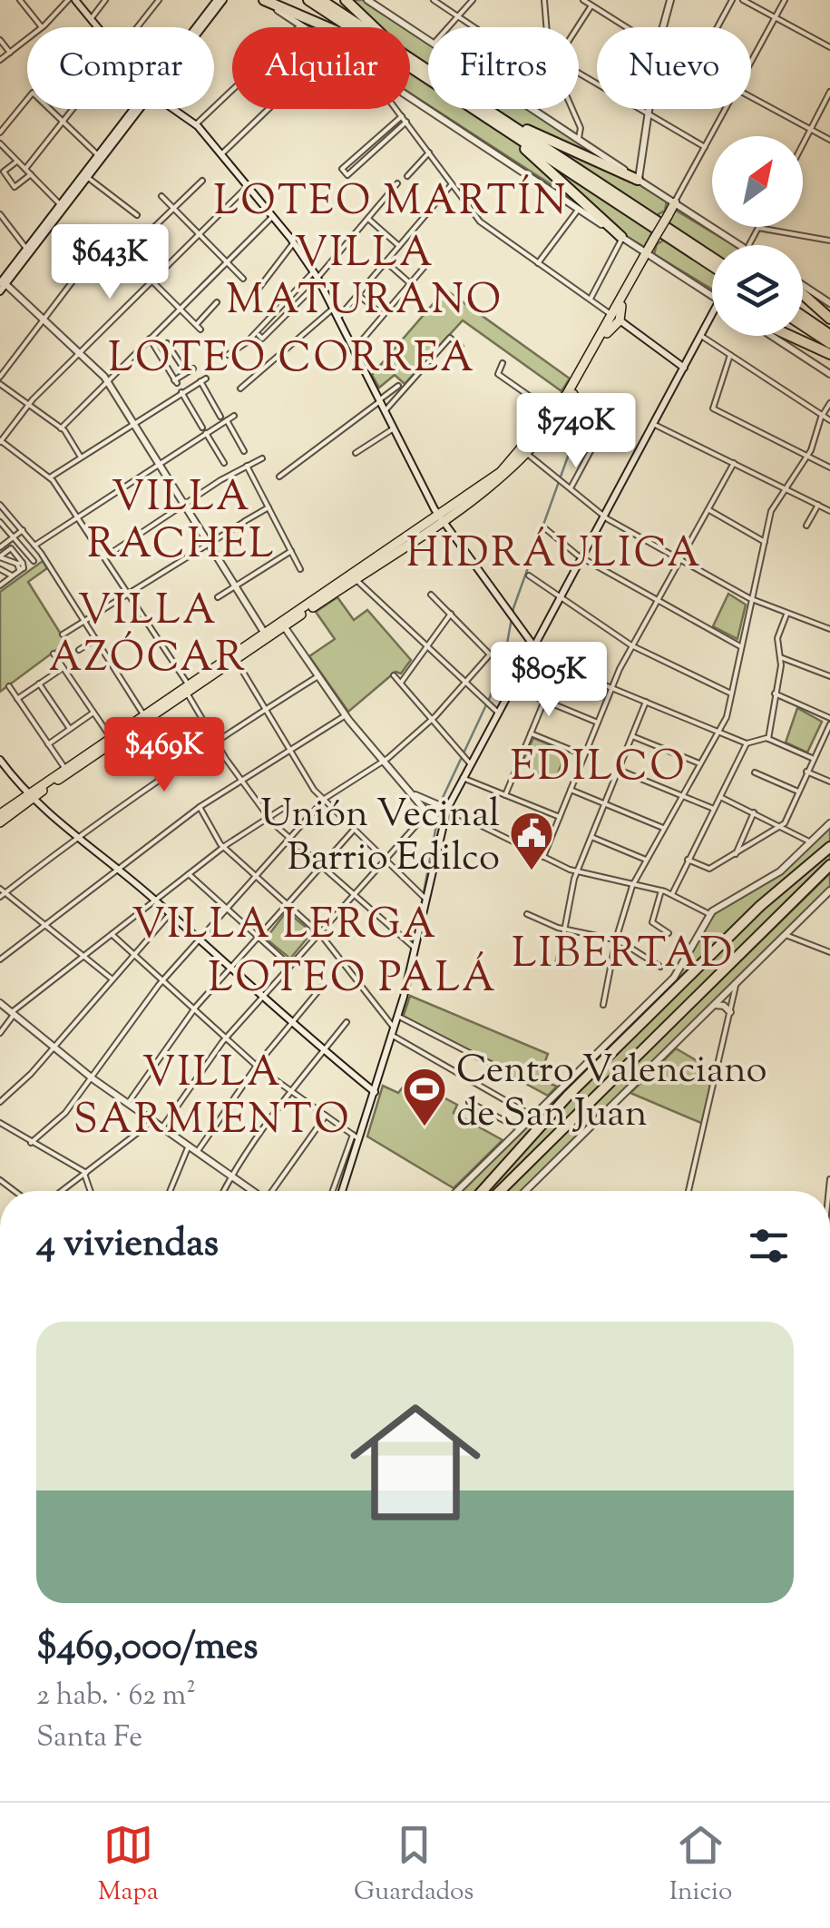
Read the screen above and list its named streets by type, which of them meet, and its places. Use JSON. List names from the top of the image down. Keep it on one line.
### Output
{"districts":["LOTEO MARTÍN","VILLA MATURANO","LOTEO CORREA","VILLA RACHEL","HIDRÁULICA","VILLA AZÓCAR","EDILCO","VILLA LERGA","LIBERTAD","LOTEO PALÁ","VILLA SARMIENTO"],"places":{"public building":["Unión Vecinal Barrio Edilco"],"sports":["Centro Valenciano de San Juan"]},"north":"top right","page":{"chip":["Comprar","Alquilar","Filtros","Nuevo"],"price":["$643K","$740K","$805K","$469K"],"heading":"4 viviendas","list":[{"name":"$469,000/mes","note":"2 hab. · 62 m² · Santa Fe"}],"tabs":["Mapa","Guardados","Inicio"]}}
